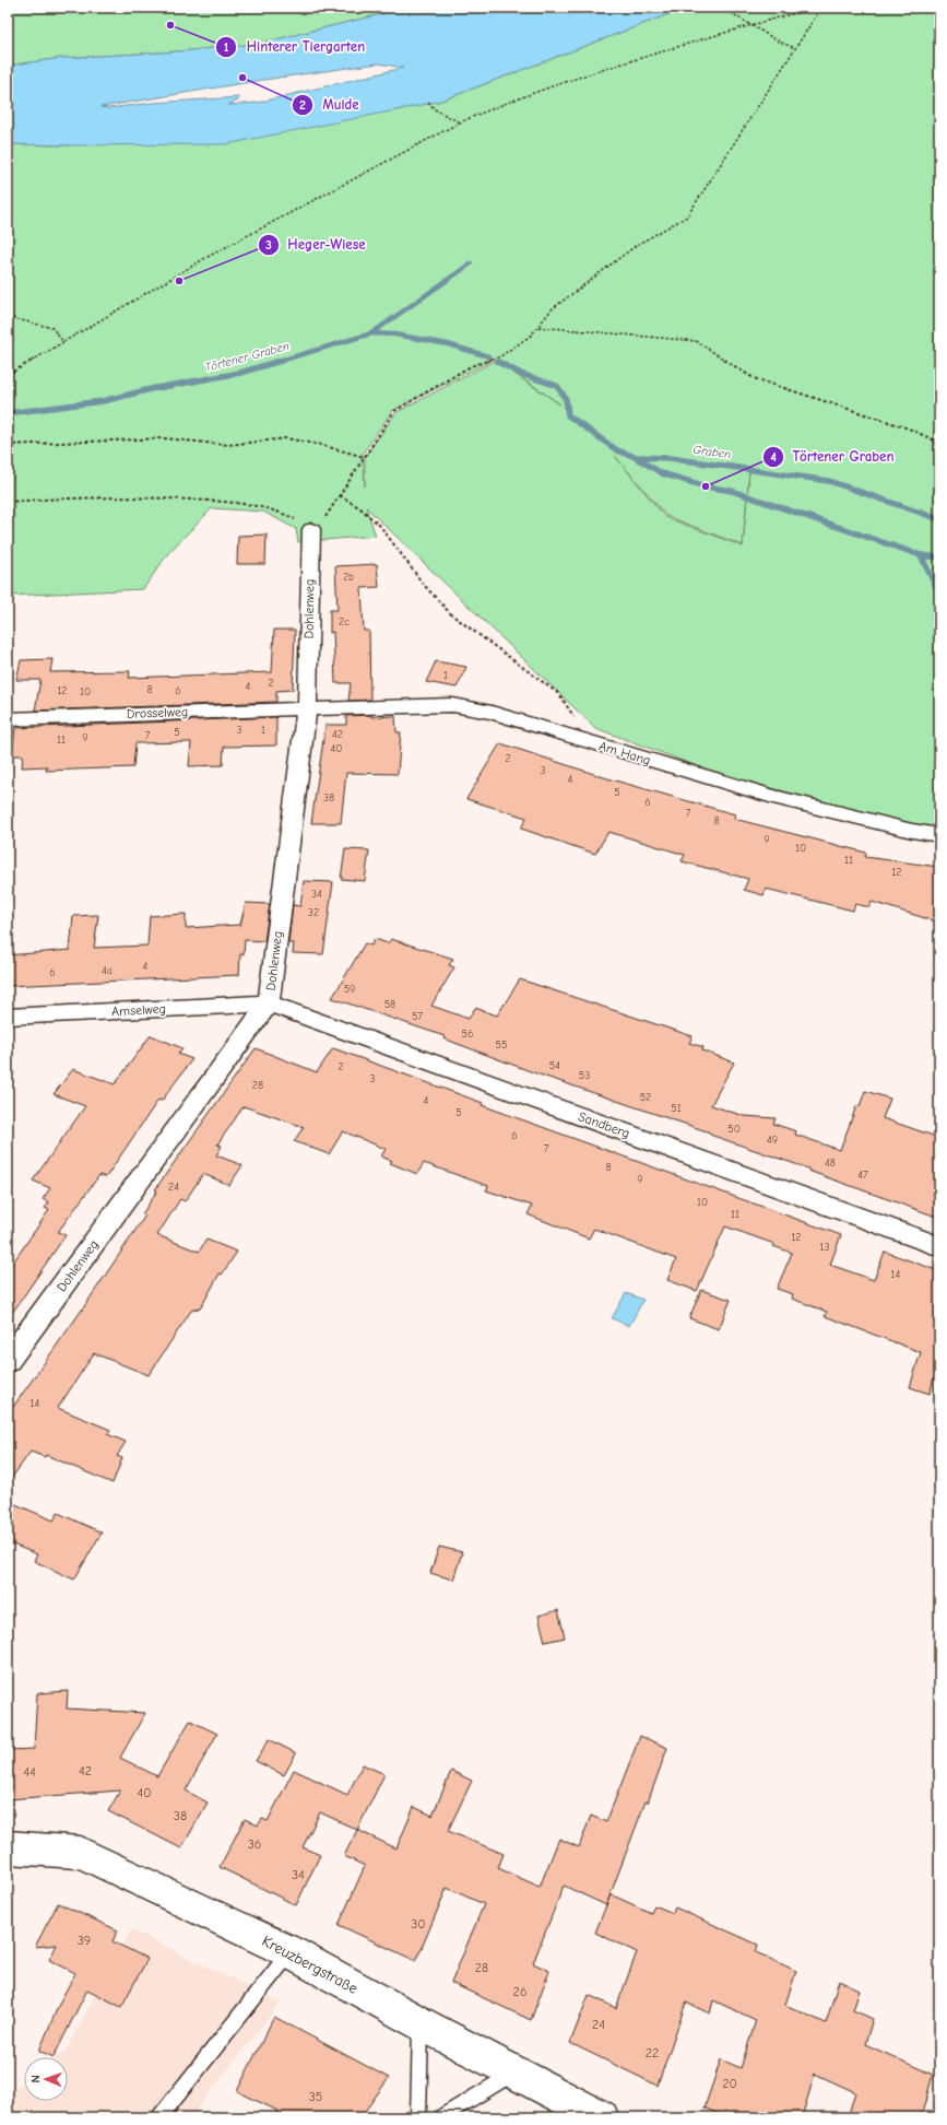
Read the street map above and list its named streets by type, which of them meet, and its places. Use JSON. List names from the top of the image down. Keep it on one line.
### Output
{"streets":{"street":["Dohlenweg","Drosselweg","Am Hang","Amselweg","Sandberg","Kreuzbergstraße"]},"crossings":[["Dohlenweg","Drosselweg"],["Dohlenweg","Am Hang"],["Dohlenweg","Amselweg"],["Dohlenweg","Sandberg"],["Drosselweg","Am Hang"],["Amselweg","Sandberg"]],"water":["Törtener Graben","Graben"],"places":["Hinterer Tiergarten","Mulde","Heger-Wiese","Törtener Graben"],"house_numbers":["2b","2c","1","2","4","8","12","6","10","3","1","5","42","7","9","11","40","2","3","4","5","38","6","7","8","9","10","11","12","34","32","4","4a","6","59","58","57","56","55","54","2","53","3","28","52","4","51","5","50","6","49","7","48","8","47","9","24","10","11","12","13","14","14","42","44","40","38","36","34","30","39","28","26","24","22","20","35"],"north":"left"}
